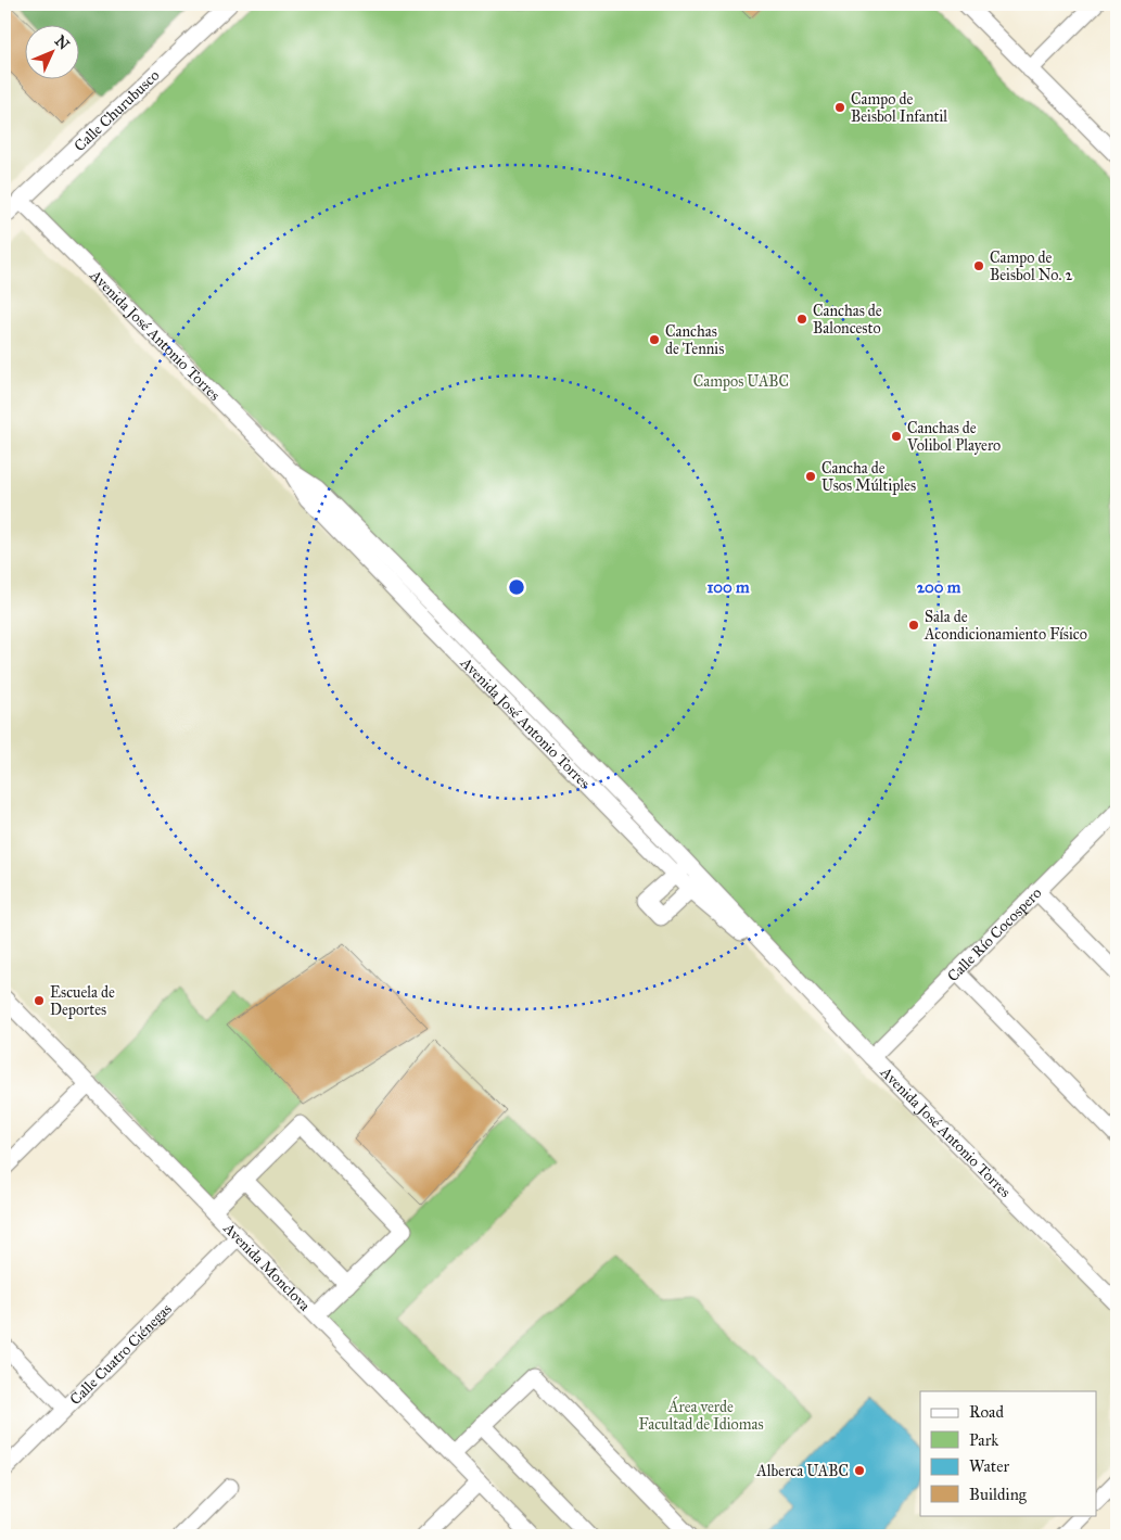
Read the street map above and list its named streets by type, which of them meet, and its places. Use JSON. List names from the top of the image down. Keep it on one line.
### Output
{"streets":{"street":["Calle Churubusco","Avenida José Antonio Torres","Calle Río Cocospero","Avenida Monclova","Calle Cuatro Ciénegas"]},"crossings":[["Calle Churubusco","Avenida José Antonio Torres"],["Avenida José Antonio Torres","Calle Río Cocospero"],["Avenida Monclova","Calle Cuatro Ciénegas"]],"parks":["Campos UABC","Área verde Facultad de Idiomas"],"places":["Campo de Beisbol Infantil","Campo de Beisbol No. 2","Canchas de Baloncesto","Canchas de Tennis","Canchas de Volibol Playero","Cancha de Usos Múltiples","Sala de Acondicionamiento Físico","Escuela de Deportes","Alberca UABC"],"legend":["Road","Park","Water","Building"],"north":"top right","rings":["100 m","200 m"]}
